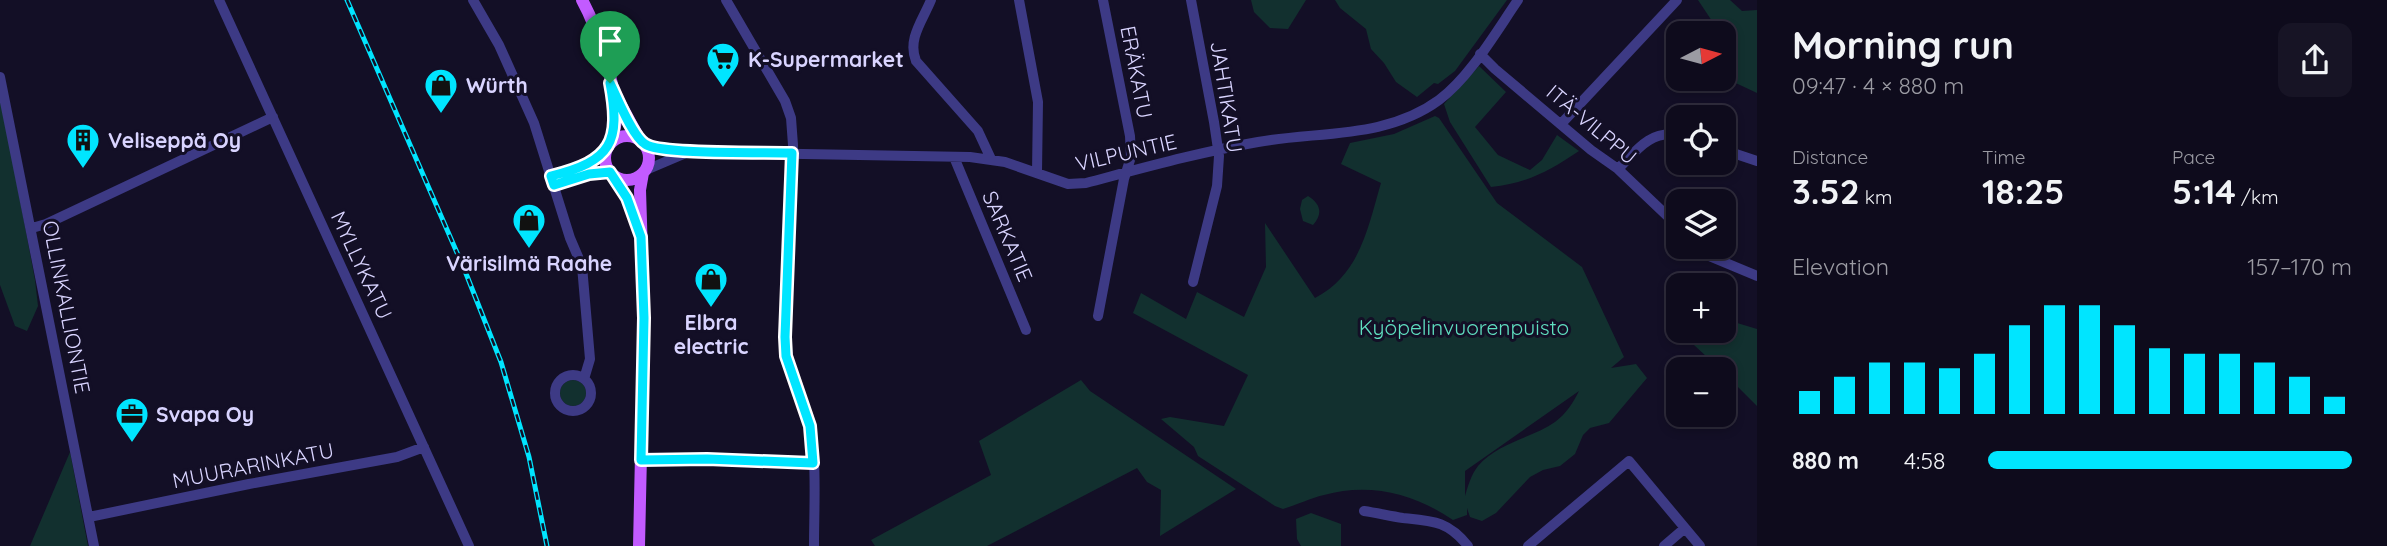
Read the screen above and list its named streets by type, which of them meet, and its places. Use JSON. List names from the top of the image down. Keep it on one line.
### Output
{"streets":{"street":["ERÄKATU","JAHTIKATU","ITÄ-VILPPU","VILPUNTIE","SARKATIE","MYLLYKATU","OLLINKALLIONTIE","MUURARINKATU"]},"crossings":[["ERÄKATU","VILPUNTIE"],["JAHTIKATU","VILPUNTIE"],["ITÄ-VILPPU","VILPUNTIE"],["VILPUNTIE","SARKATIE"],["MYLLYKATU","MUURARINKATU"],["OLLINKALLIONTIE","MUURARINKATU"]],"parks":["Kyöpelinvuorenpuisto"],"places":{"supermarket":["K-Supermarket"],"shop":["Würth","Värisilmä Raahe","Elbra electric"],"building":["Veliseppä Oy"],"office":["Svapa Oy"]},"north":"right","page":{"heading":["Morning run","09:47 · 4 × 880 m"],"map_buttons":["+","−"],"stats":[["Distance","3.52 km"],["Time","18:25"],["Pace","5:14 /km"]],"chart":["Elevation","157–170 m"],"list":[{"name":"880 m","note":"4:58"}]}}
